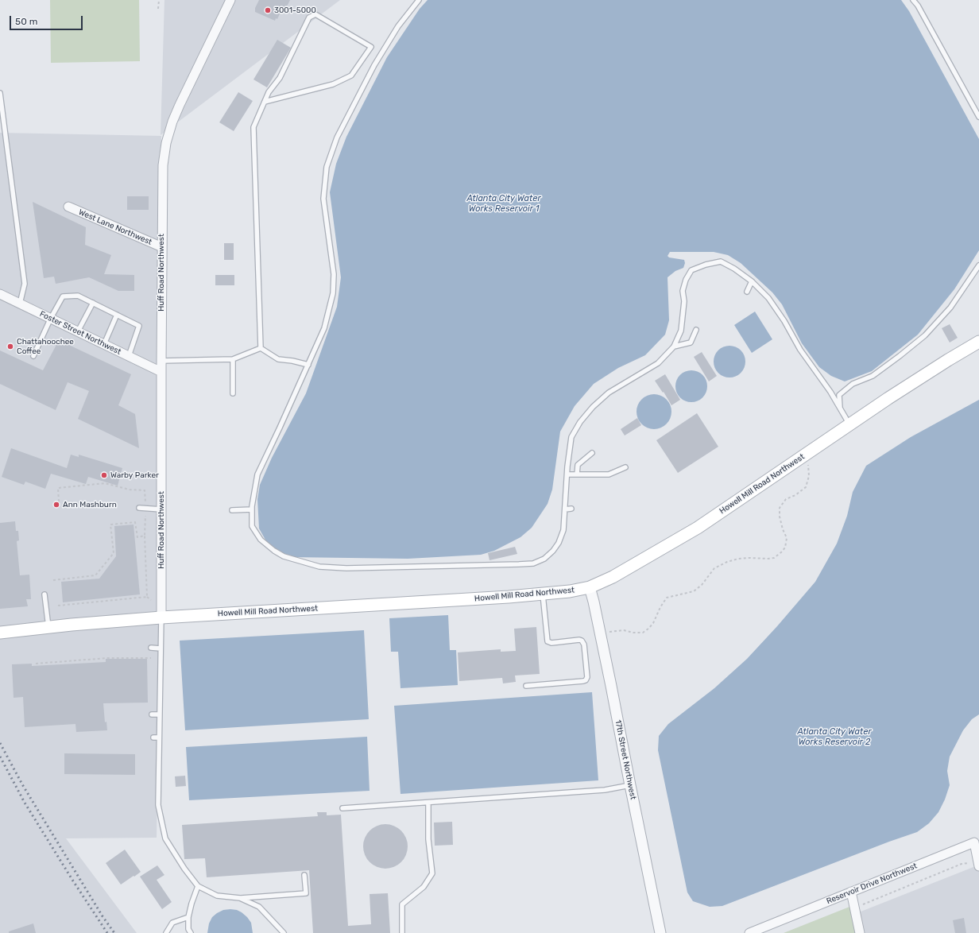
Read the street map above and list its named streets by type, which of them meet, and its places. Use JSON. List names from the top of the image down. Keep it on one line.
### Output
{"streets":{"main road":["Howell Mill Road Northwest"],"street":["West Lane Northwest","Huff Road Northwest","Foster Street Northwest","17th Street Northwest","Reservoir Drive Northwest"]},"crossings":[["West Lane Northwest","Huff Road Northwest"],["Huff Road Northwest","Foster Street Northwest"],["Huff Road Northwest","Howell Mill Road Northwest"],["Howell Mill Road Northwest","17th Street Northwest"]],"water":["Atlanta City Water Works Reservoir 1","Atlanta City Water Works Reservoir 2"],"places":["3001-5000","Chattahoochee Coffee","Warby Parker","Ann Mashburn"],"scale_bar":"50 m"}
